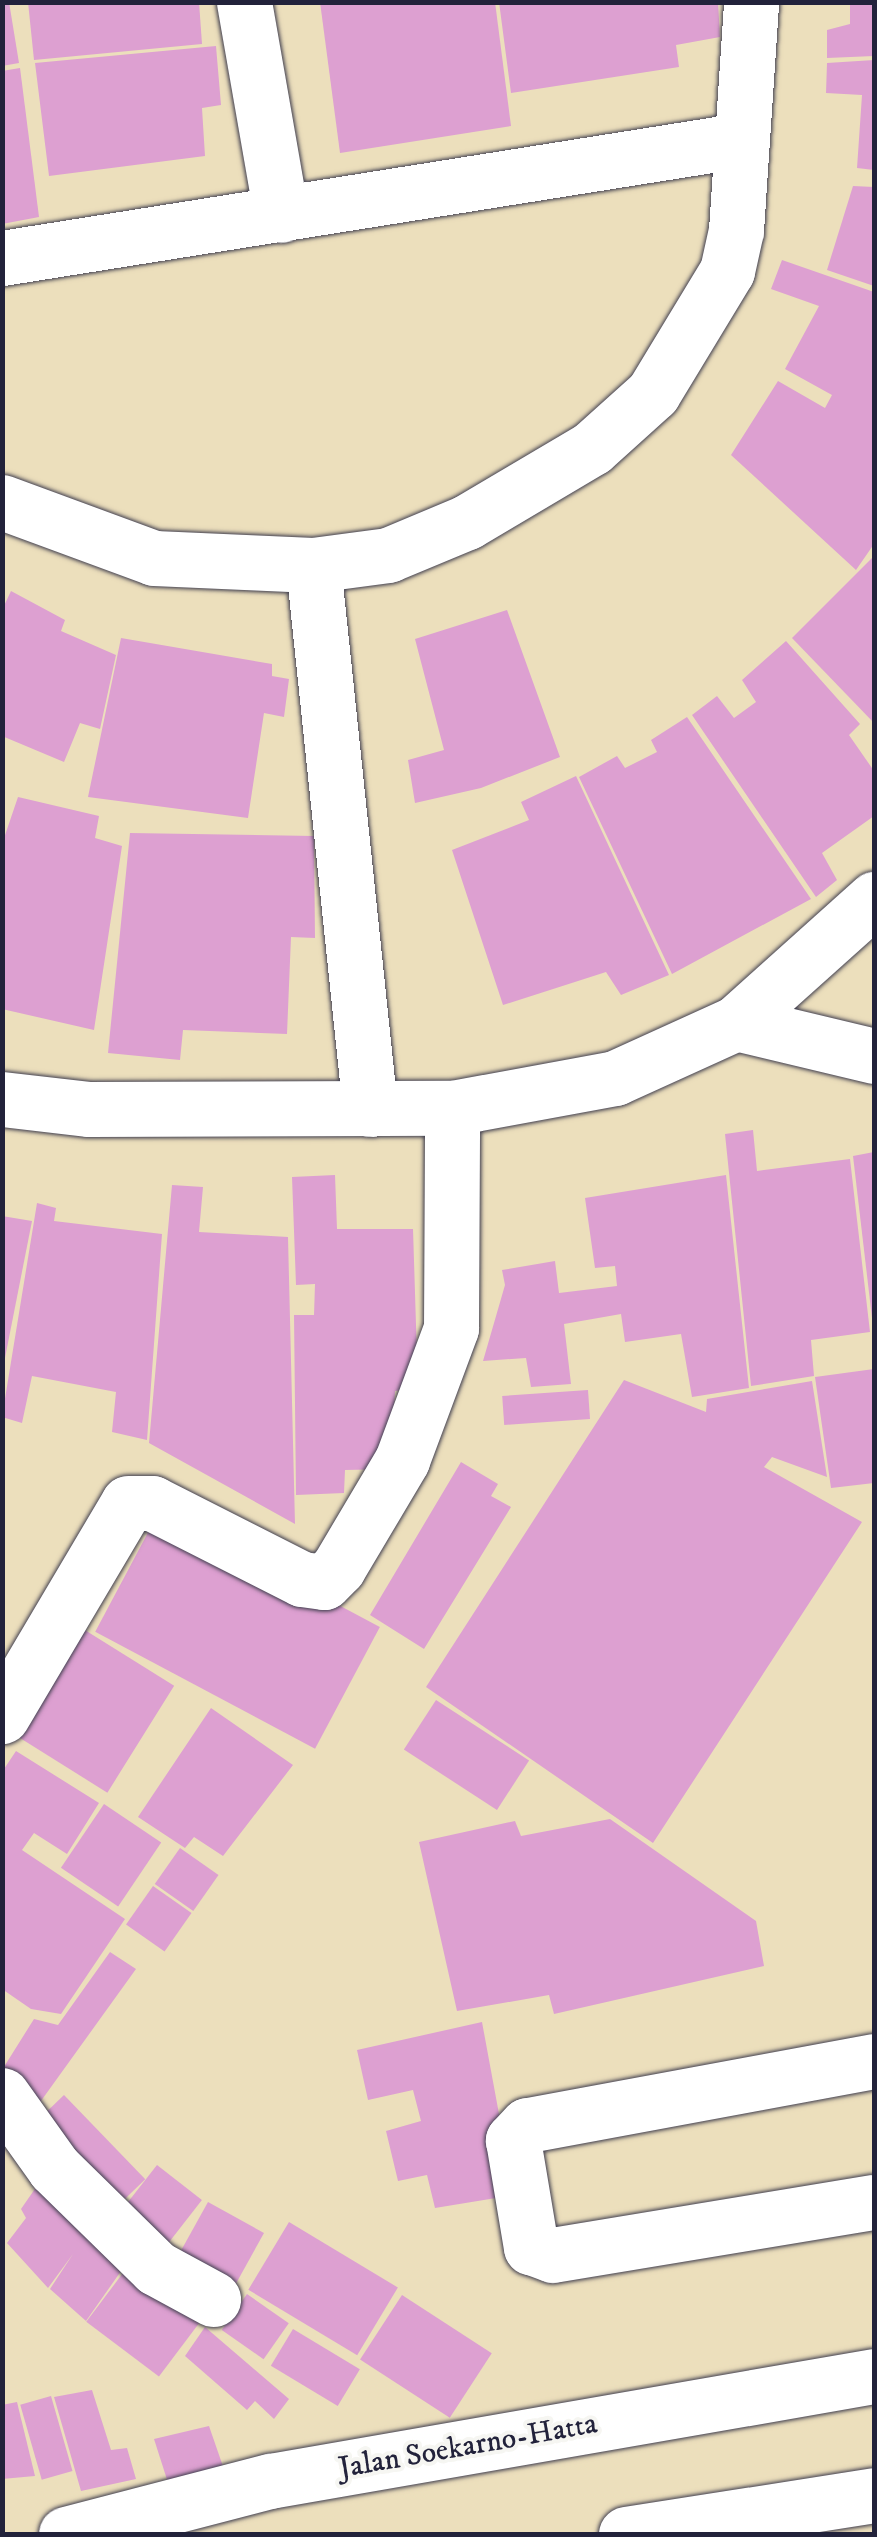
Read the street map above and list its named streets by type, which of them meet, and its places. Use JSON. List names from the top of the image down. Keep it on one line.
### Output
{"streets":{"main road":["Jalan Soekarno-Hatta"]}}
